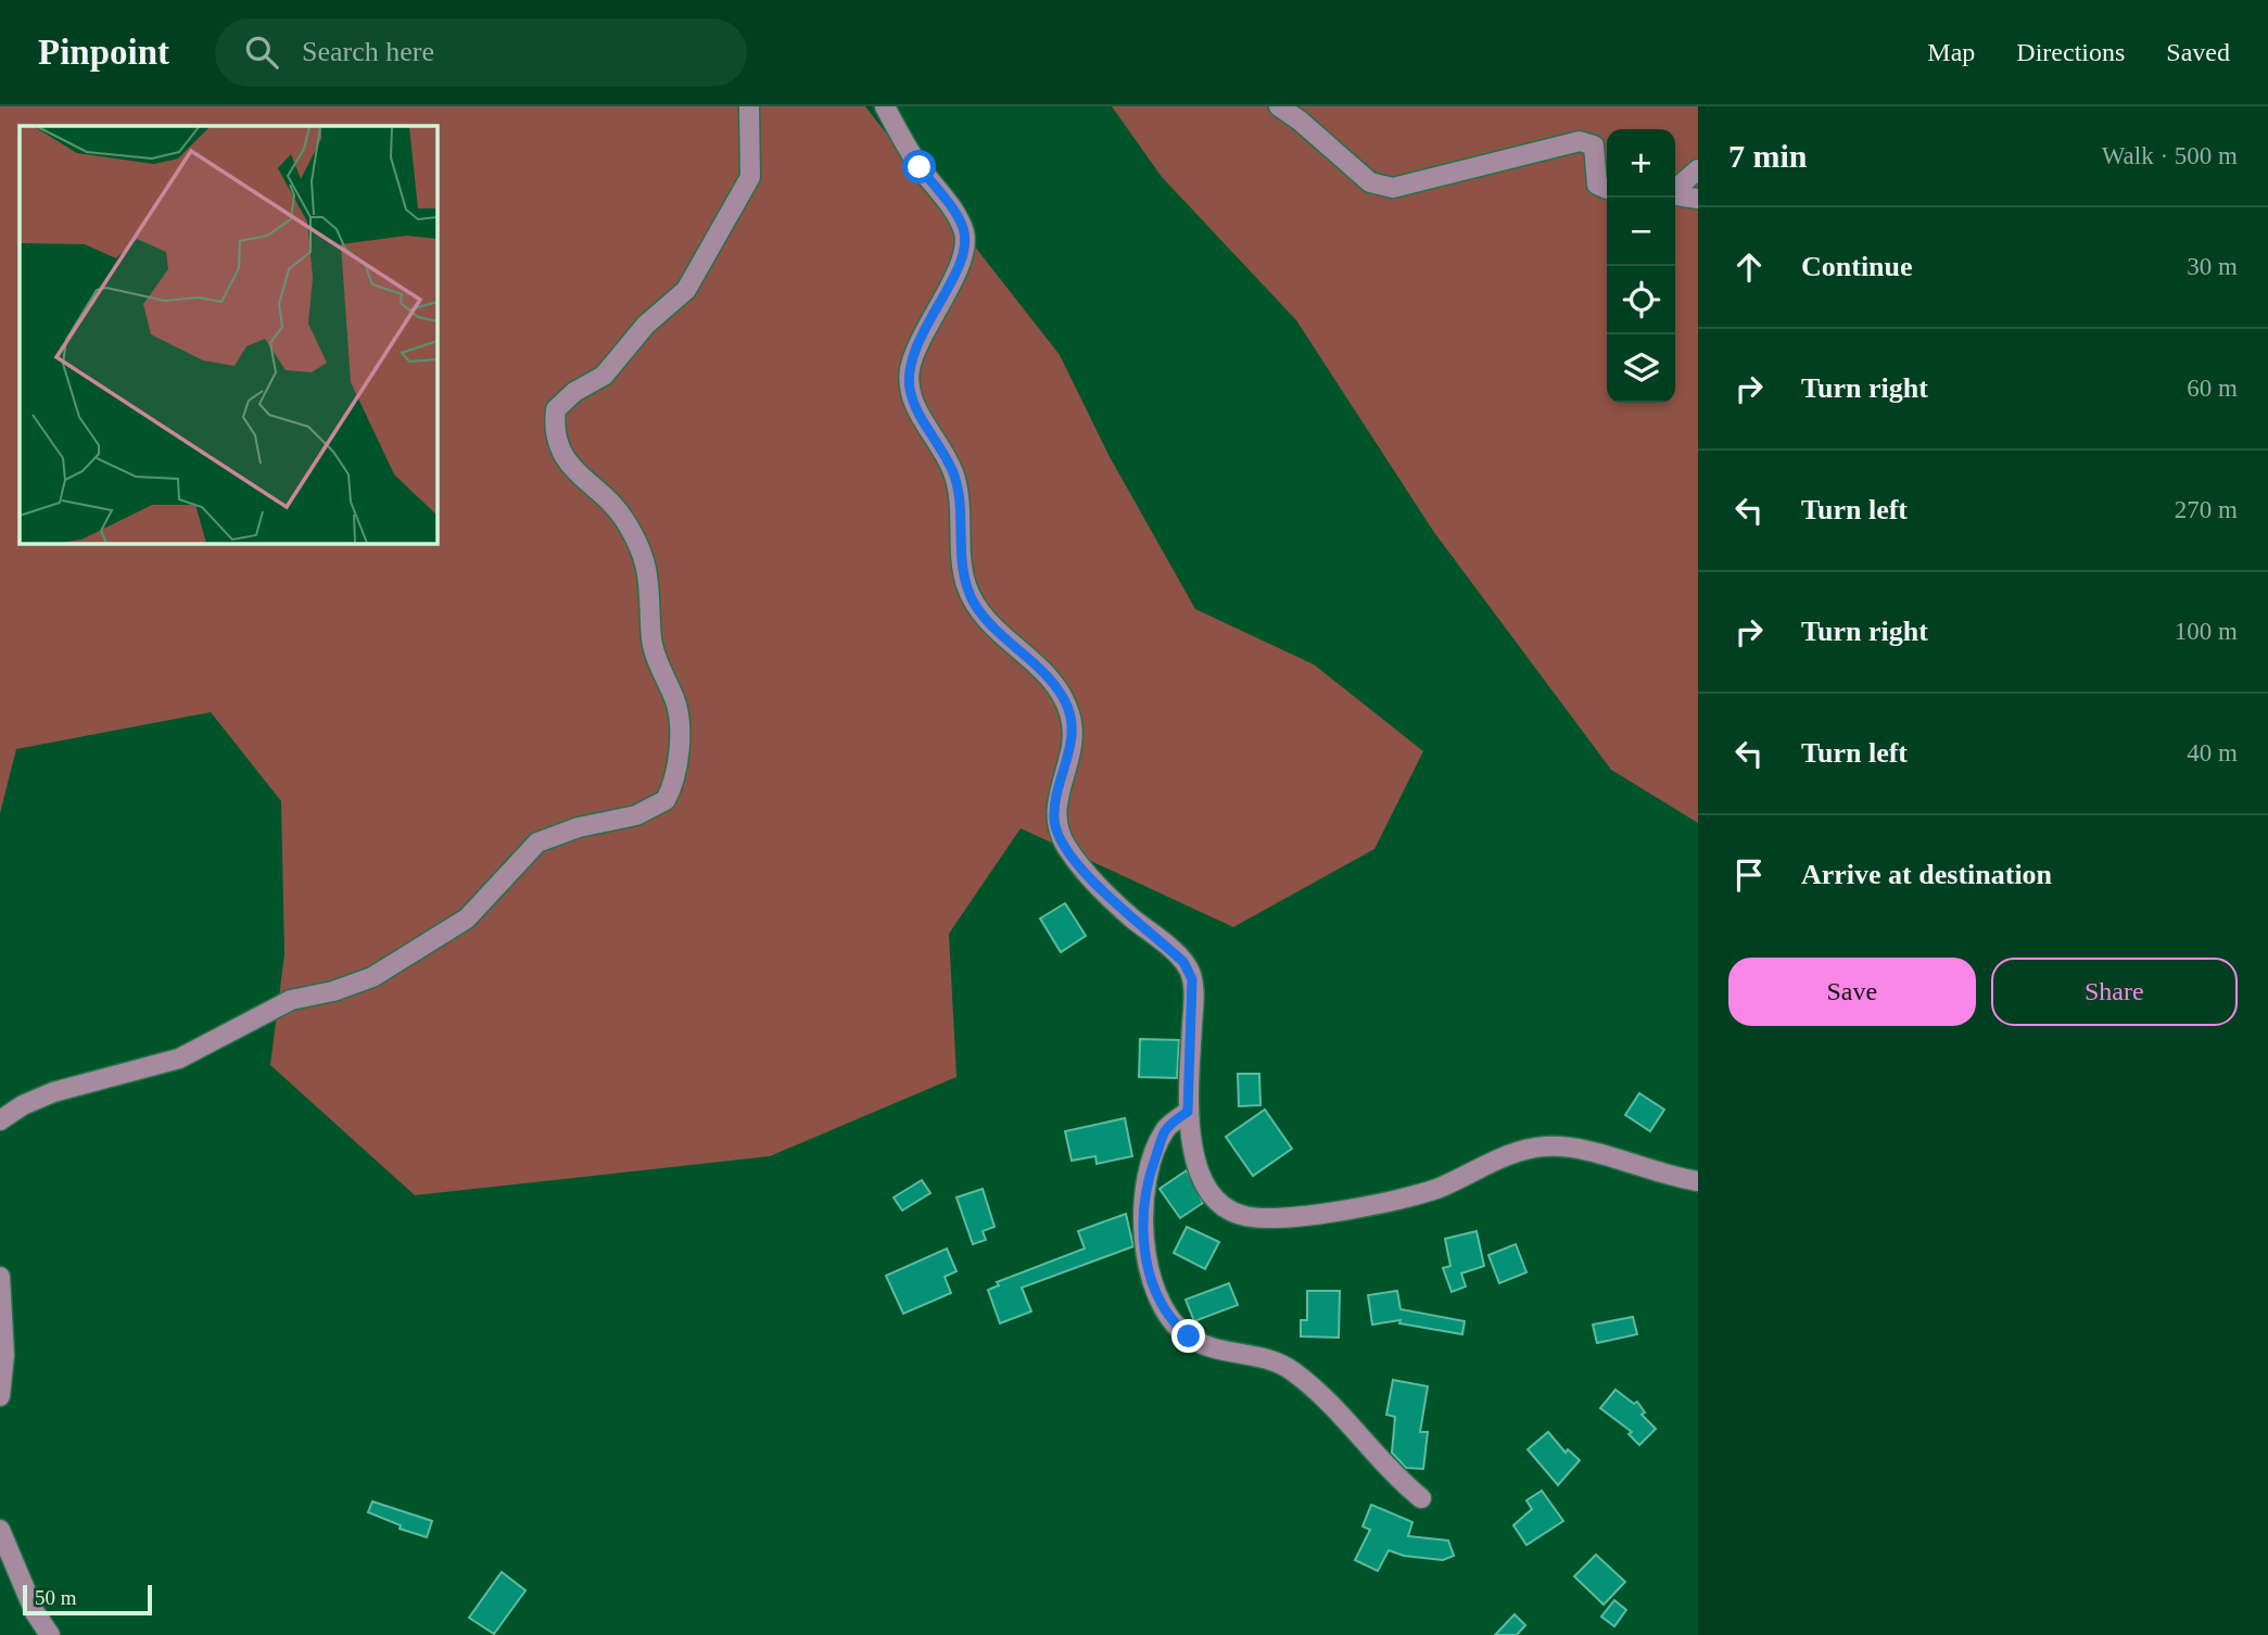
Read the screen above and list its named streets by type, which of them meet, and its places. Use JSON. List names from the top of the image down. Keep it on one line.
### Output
{"scale_bar":"50 m","page":{"header":"Pinpoint","search":"Search here","nav":["Map","Directions","Saved"],"heading":["7 min","Walk · 500 m"],"map_buttons":["+","−"],"list":[["Continue","30 m"],["Turn right","60 m"],["Turn left","270 m"],["Turn right","100 m"],["Turn left","40 m"],"Arrive at destination"],"buttons":["Save","Share"],"scale":"50 m"}}
